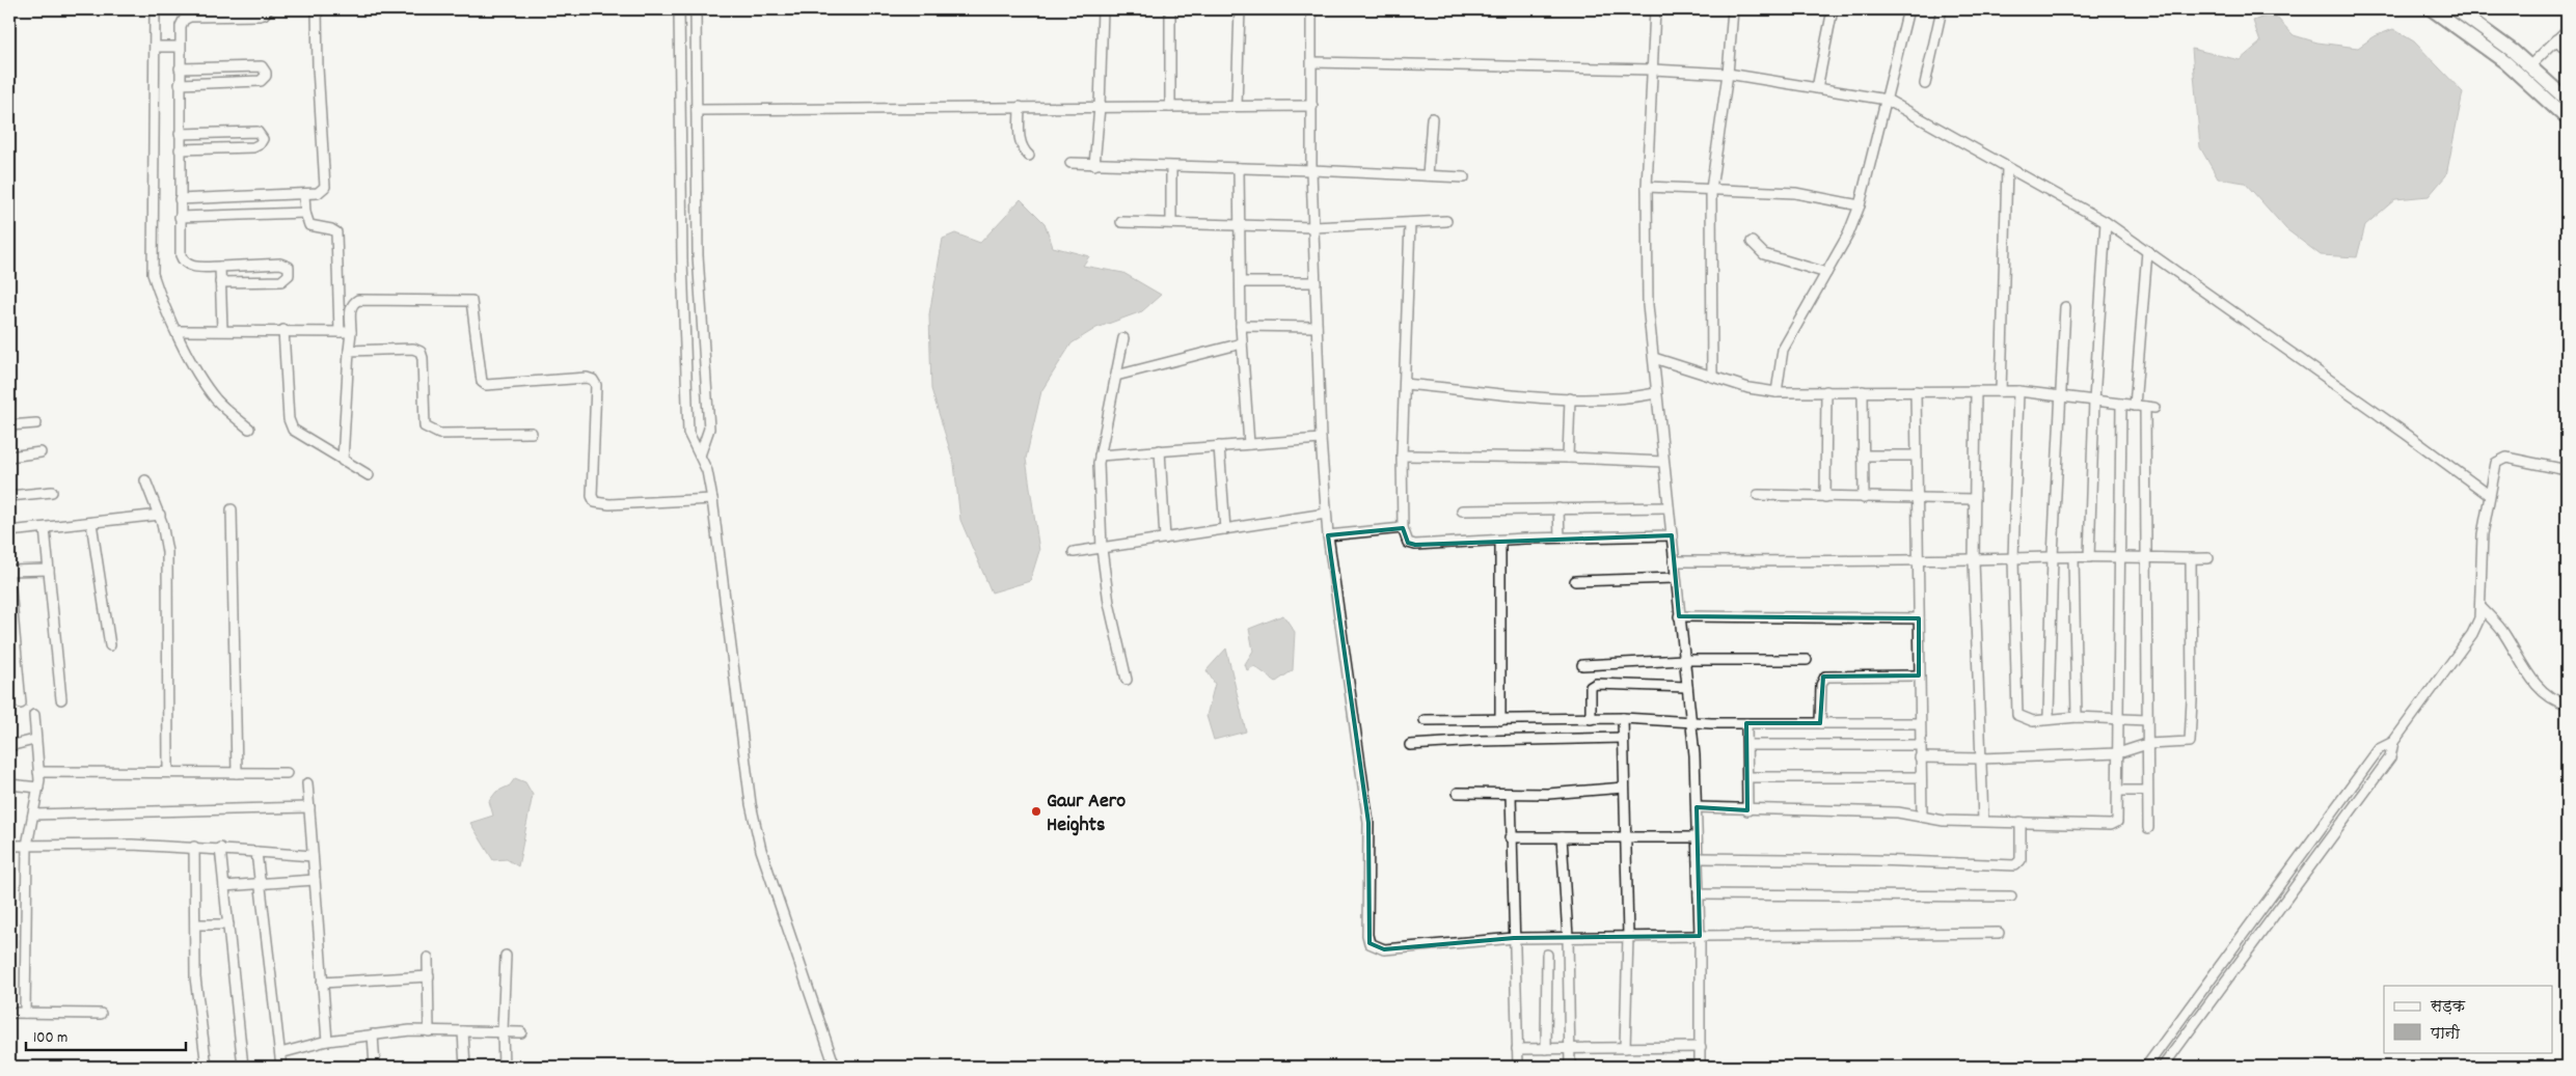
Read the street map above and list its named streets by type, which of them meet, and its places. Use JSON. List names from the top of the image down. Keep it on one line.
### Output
{"places":["Gaur Aero Heights"],"legend":["सड़क","पानी"],"scale_bar":"100 m"}
